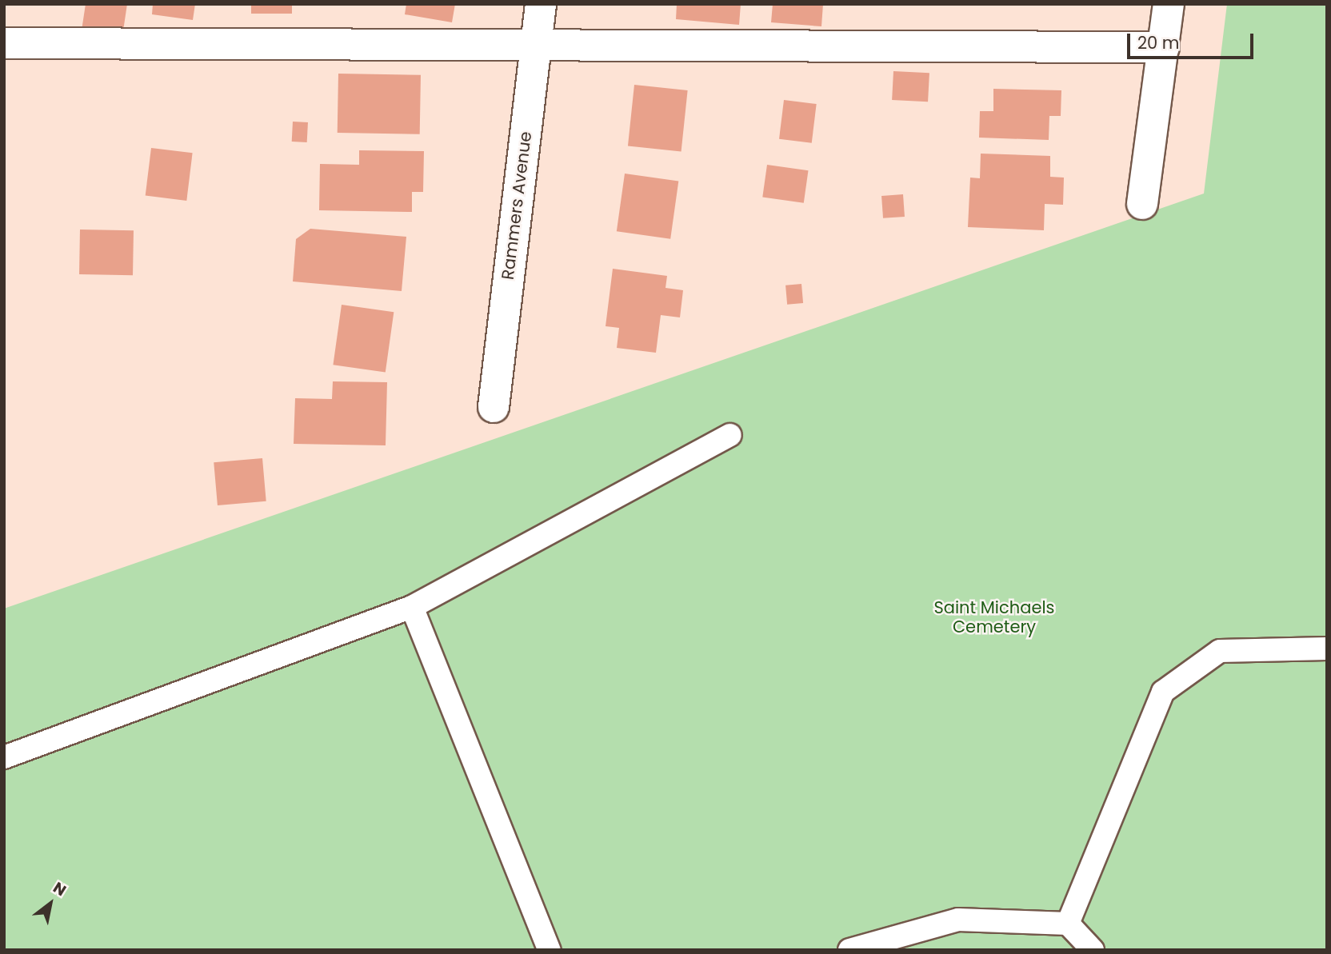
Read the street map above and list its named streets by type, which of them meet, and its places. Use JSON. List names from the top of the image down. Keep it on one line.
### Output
{"streets":{"street":["Rammers Avenue"]},"parks":["Saint Michaels Cemetery"],"scale_bar":"20 m","north":"top right"}
